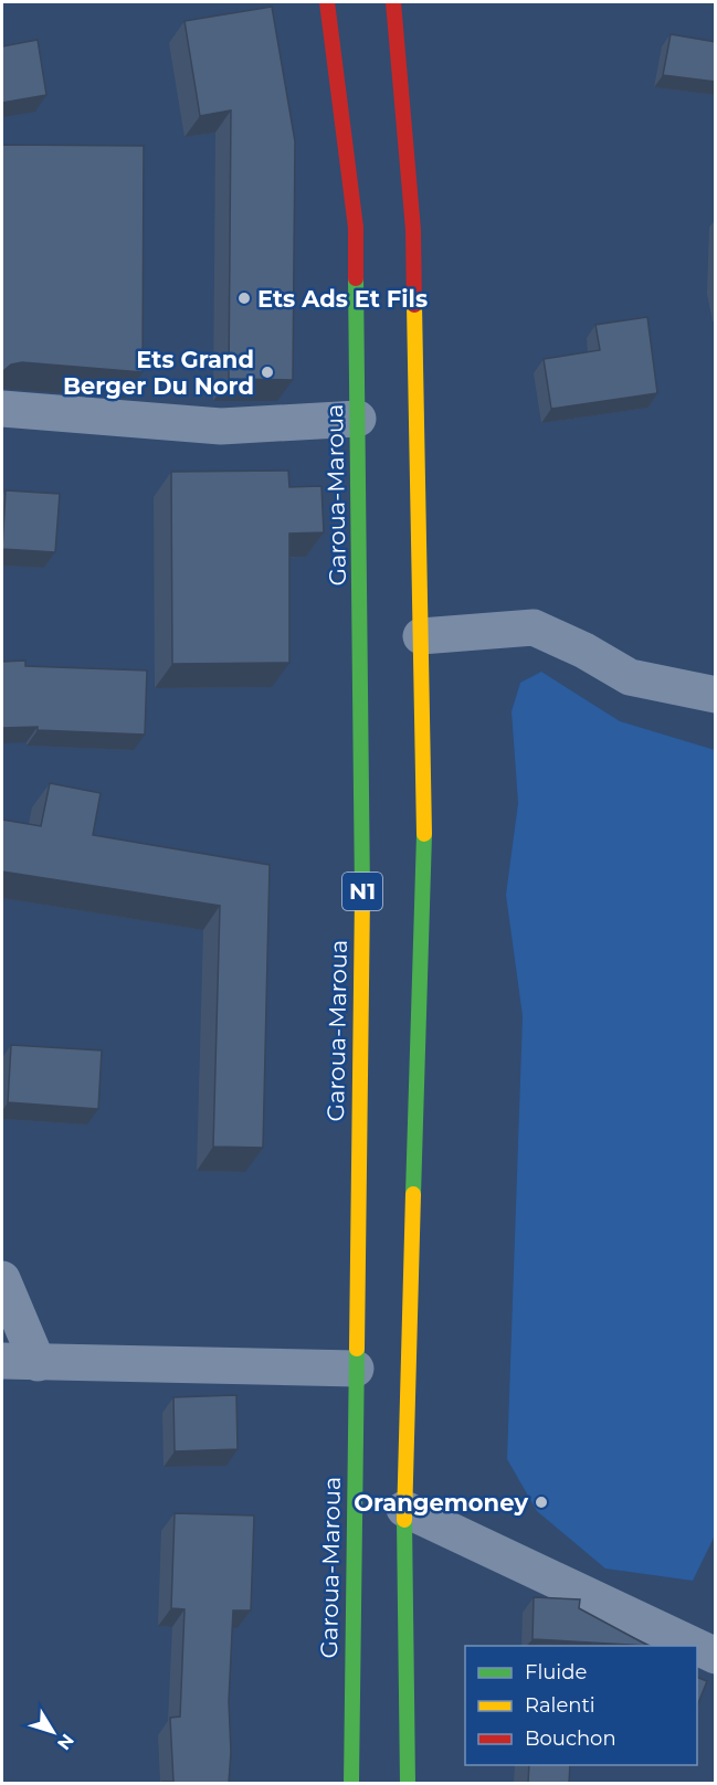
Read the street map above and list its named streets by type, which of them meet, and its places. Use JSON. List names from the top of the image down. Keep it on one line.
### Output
{"streets":{"highway":["Garoua-Maroua","N1"]},"places":["Ets Ads Et Fils","Ets Grand Berger Du Nord","Orangemoney"],"legend":["Fluide","Ralenti","Bouchon"],"north":"bottom right"}
